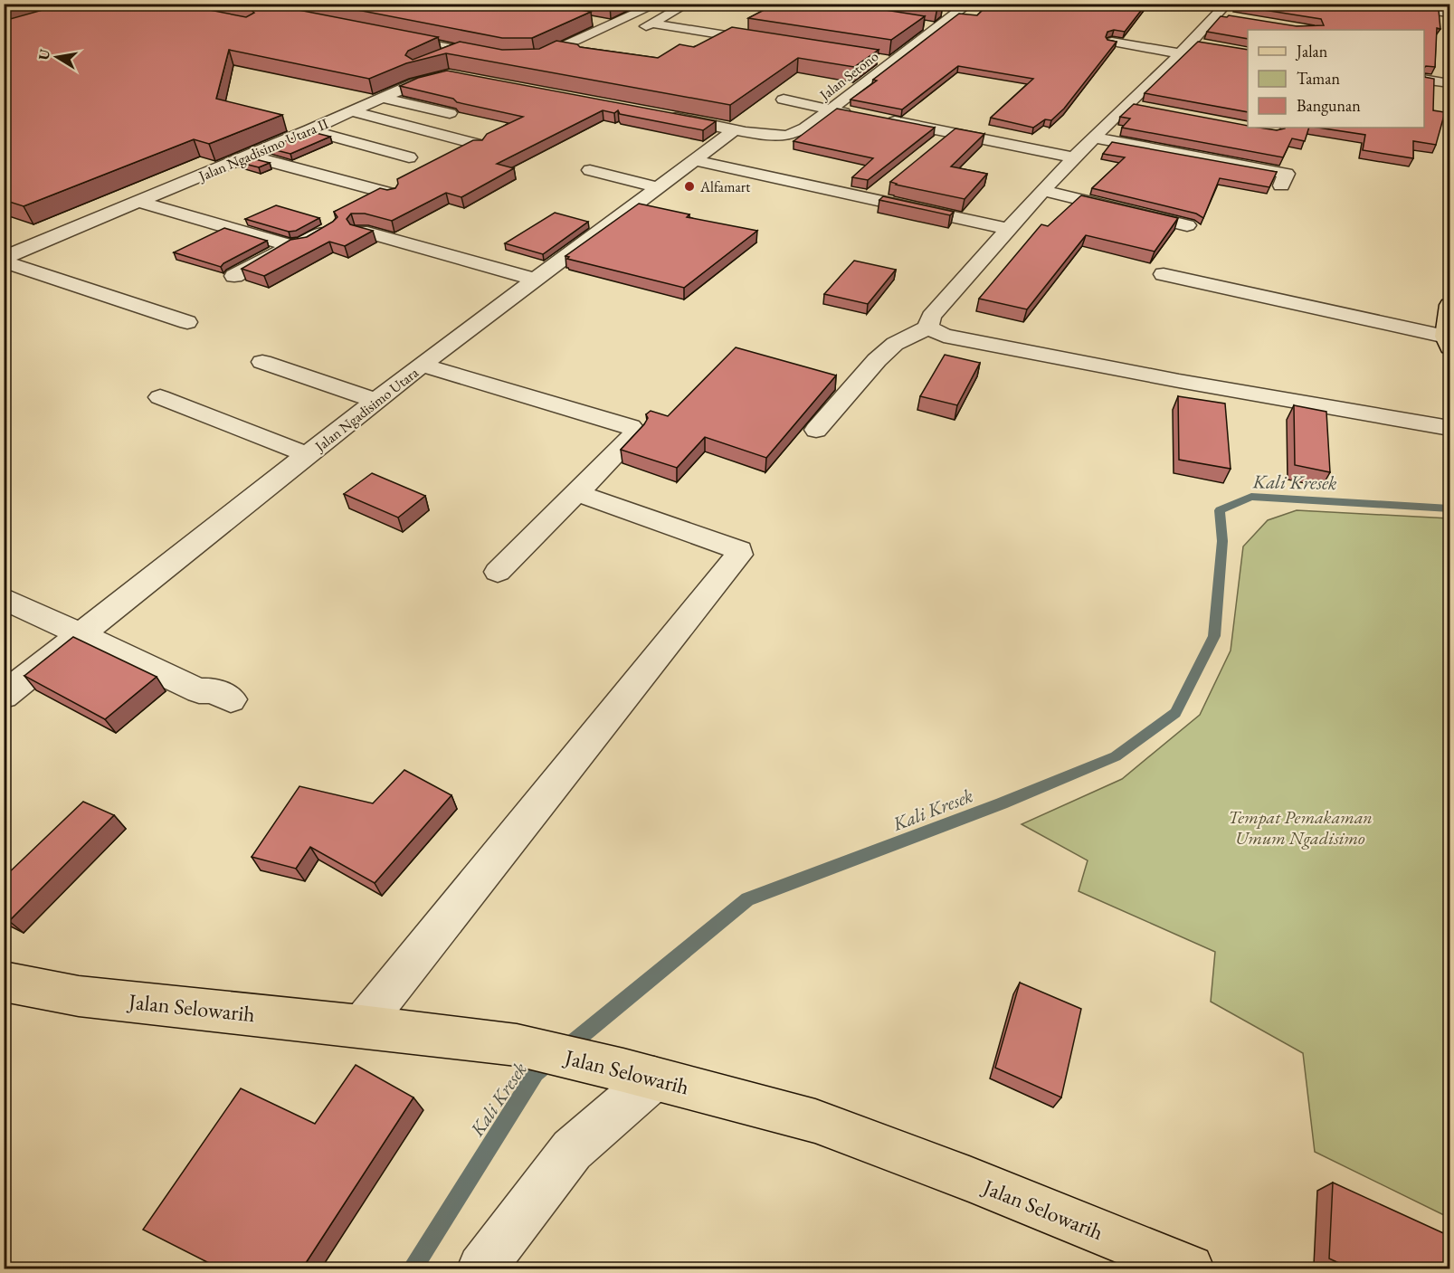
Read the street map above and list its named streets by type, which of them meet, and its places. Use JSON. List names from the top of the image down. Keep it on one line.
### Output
{"streets":{"main road":["Jalan Selowarih"],"street":["Jalan Setono","Jalan Ngadisimo Utara II","Jalan Ngadisimo Utara"]},"crossings":[["Jalan Setono","Jalan Ngadisimo Utara"]],"water":["Kali Kresek"],"parks":["Tempat Pemakaman Umum Ngadisimo"],"places":["Alfamart"],"legend":["Jalan","Taman","Bangunan"],"north":"left"}
